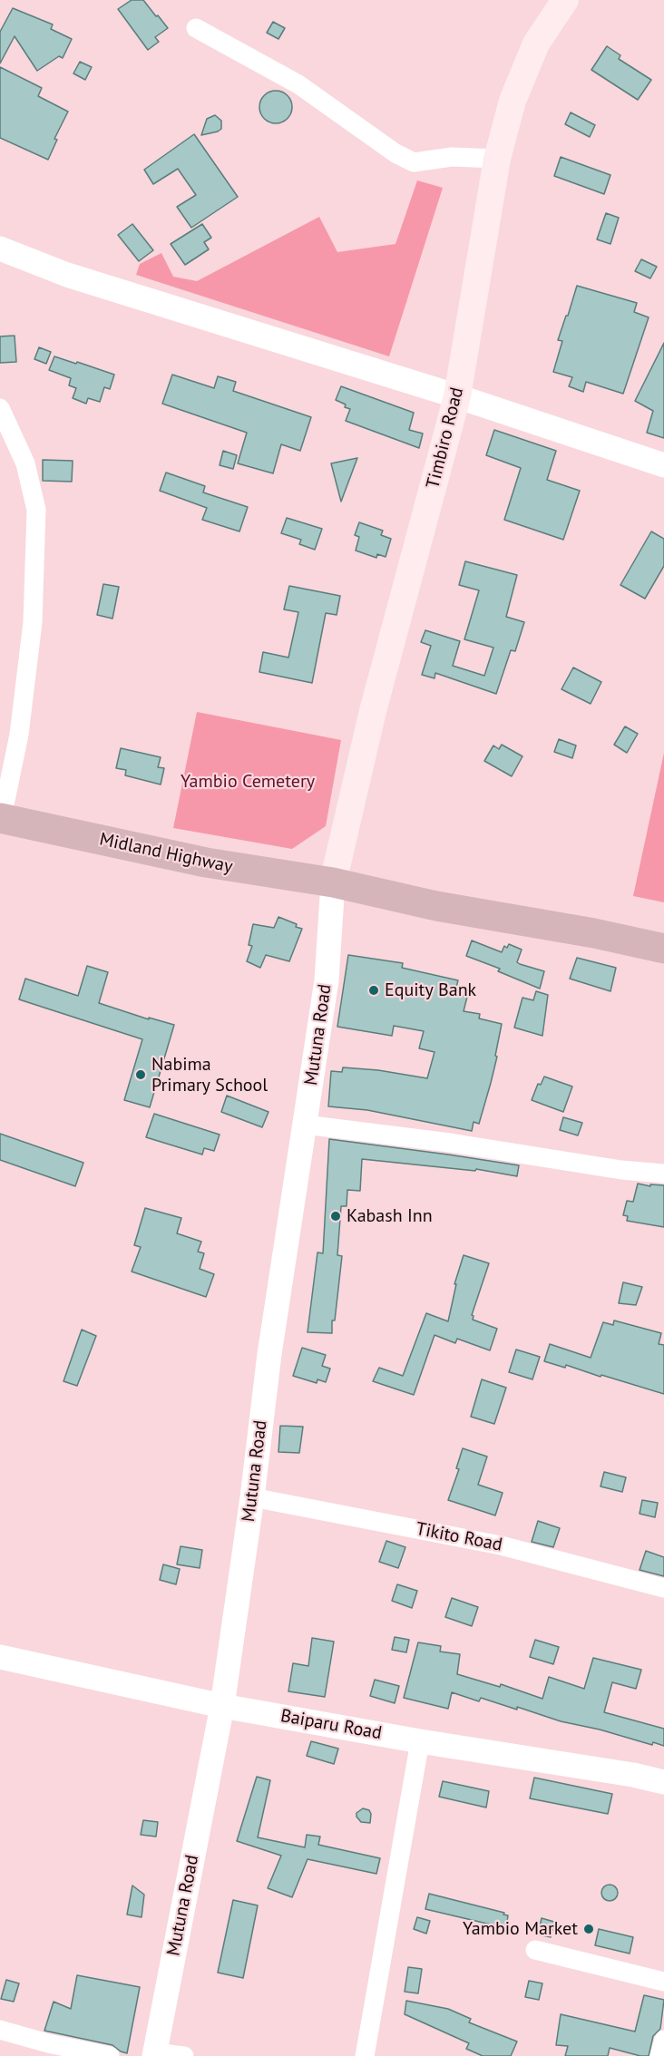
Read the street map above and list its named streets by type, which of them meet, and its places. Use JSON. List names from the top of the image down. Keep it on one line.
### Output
{"streets":{"main road":["Timbiro Road","Midland Highway"],"street":["Mutuna Road","Tikito Road","Baiparu Road"]},"crossings":[["Timbiro Road","Midland Highway"],["Timbiro Road","Mutuna Road"],["Midland Highway","Mutuna Road"],["Mutuna Road","Tikito Road"],["Mutuna Road","Baiparu Road"]],"parks":["Yambio Cemetery"],"places":["Equity Bank","Nabima Primary School","Kabash Inn","Yambio Market"]}
